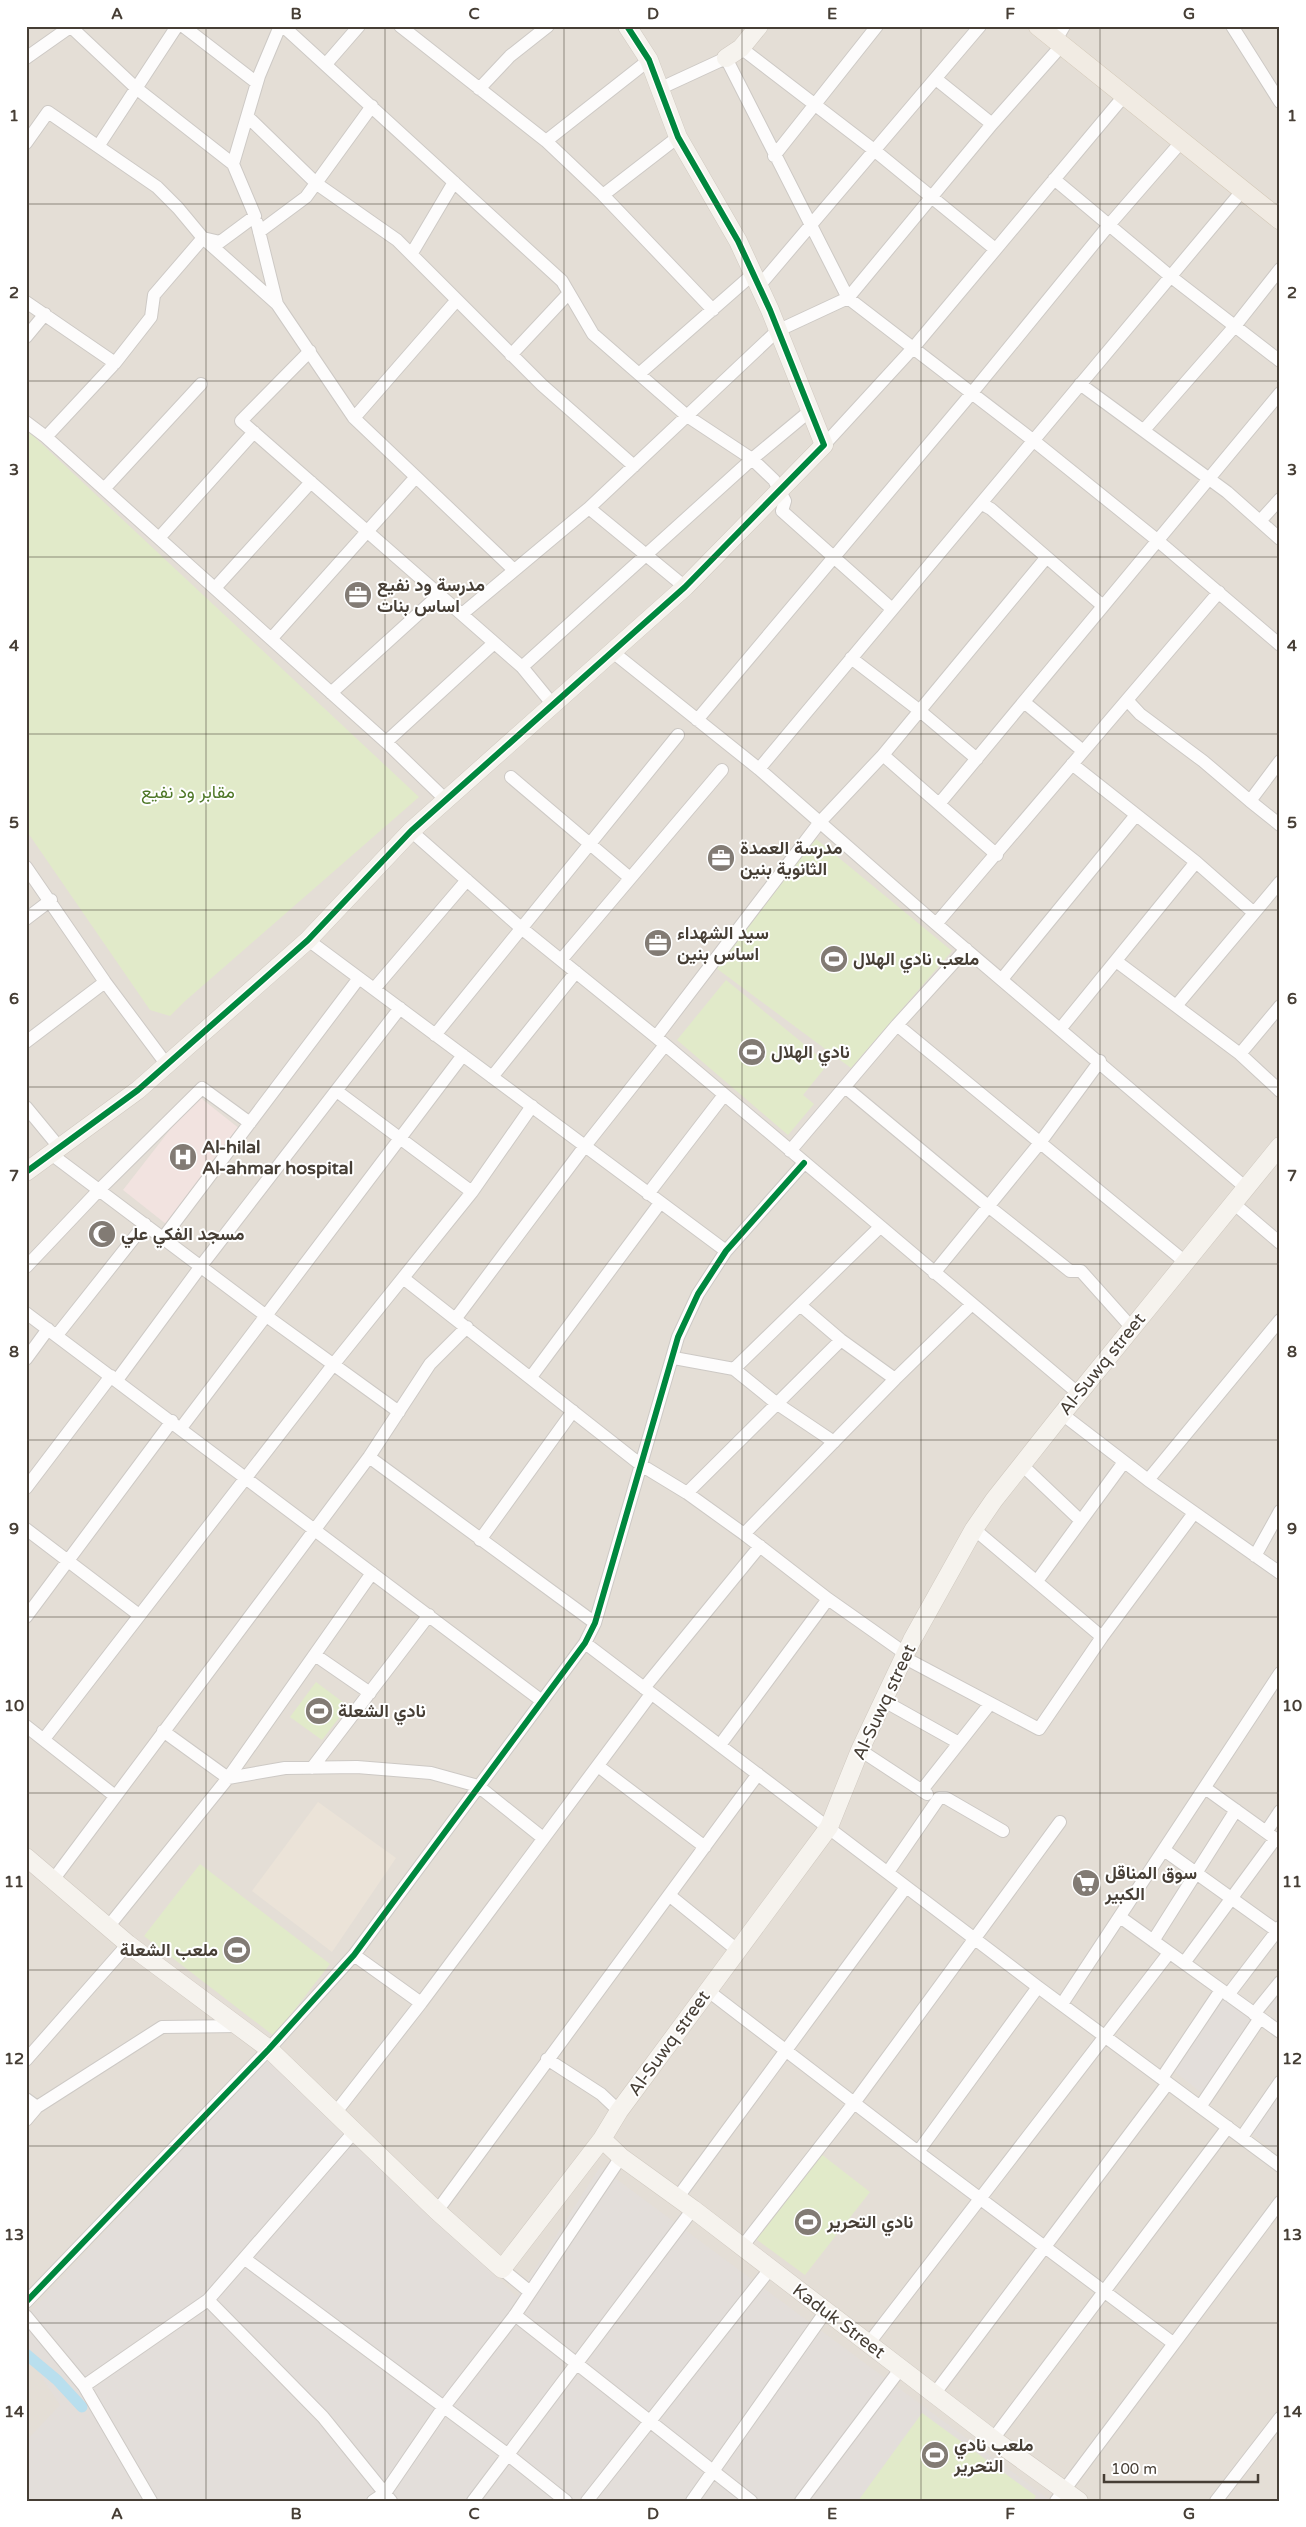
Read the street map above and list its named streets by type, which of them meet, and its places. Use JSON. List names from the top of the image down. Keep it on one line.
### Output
{"streets":{"street":["Al-Suwq street","Kaduk Street"]},"crossings":[["Al-Suwq street","Kaduk Street"]],"parks":["مقابر ود نفيع"],"places":{"office":["مدرسة ود نفيع اساس بنات","مدرسة العمدة الثانوية بنين","سيد الشهداء اساس بنين"],"sports":["ملعب نادي الهلال","نادي الهلال","نادي الشعلة","ملعب الشعلة","نادي التحرير","ملعب نادي التحرير"],"hospital":["Al-hilal Al-ahmar hospital"],"mosque":["مسجد الفكي علي"],"supermarket":["سوق المناقل الكبير"]},"scale_bar":"100 m","grid":{"columns":["A","B","C","D","E","F","G"],"rows":["1","2","3","4","5","6","7","8","9","10","11","12","13","14"]}}
